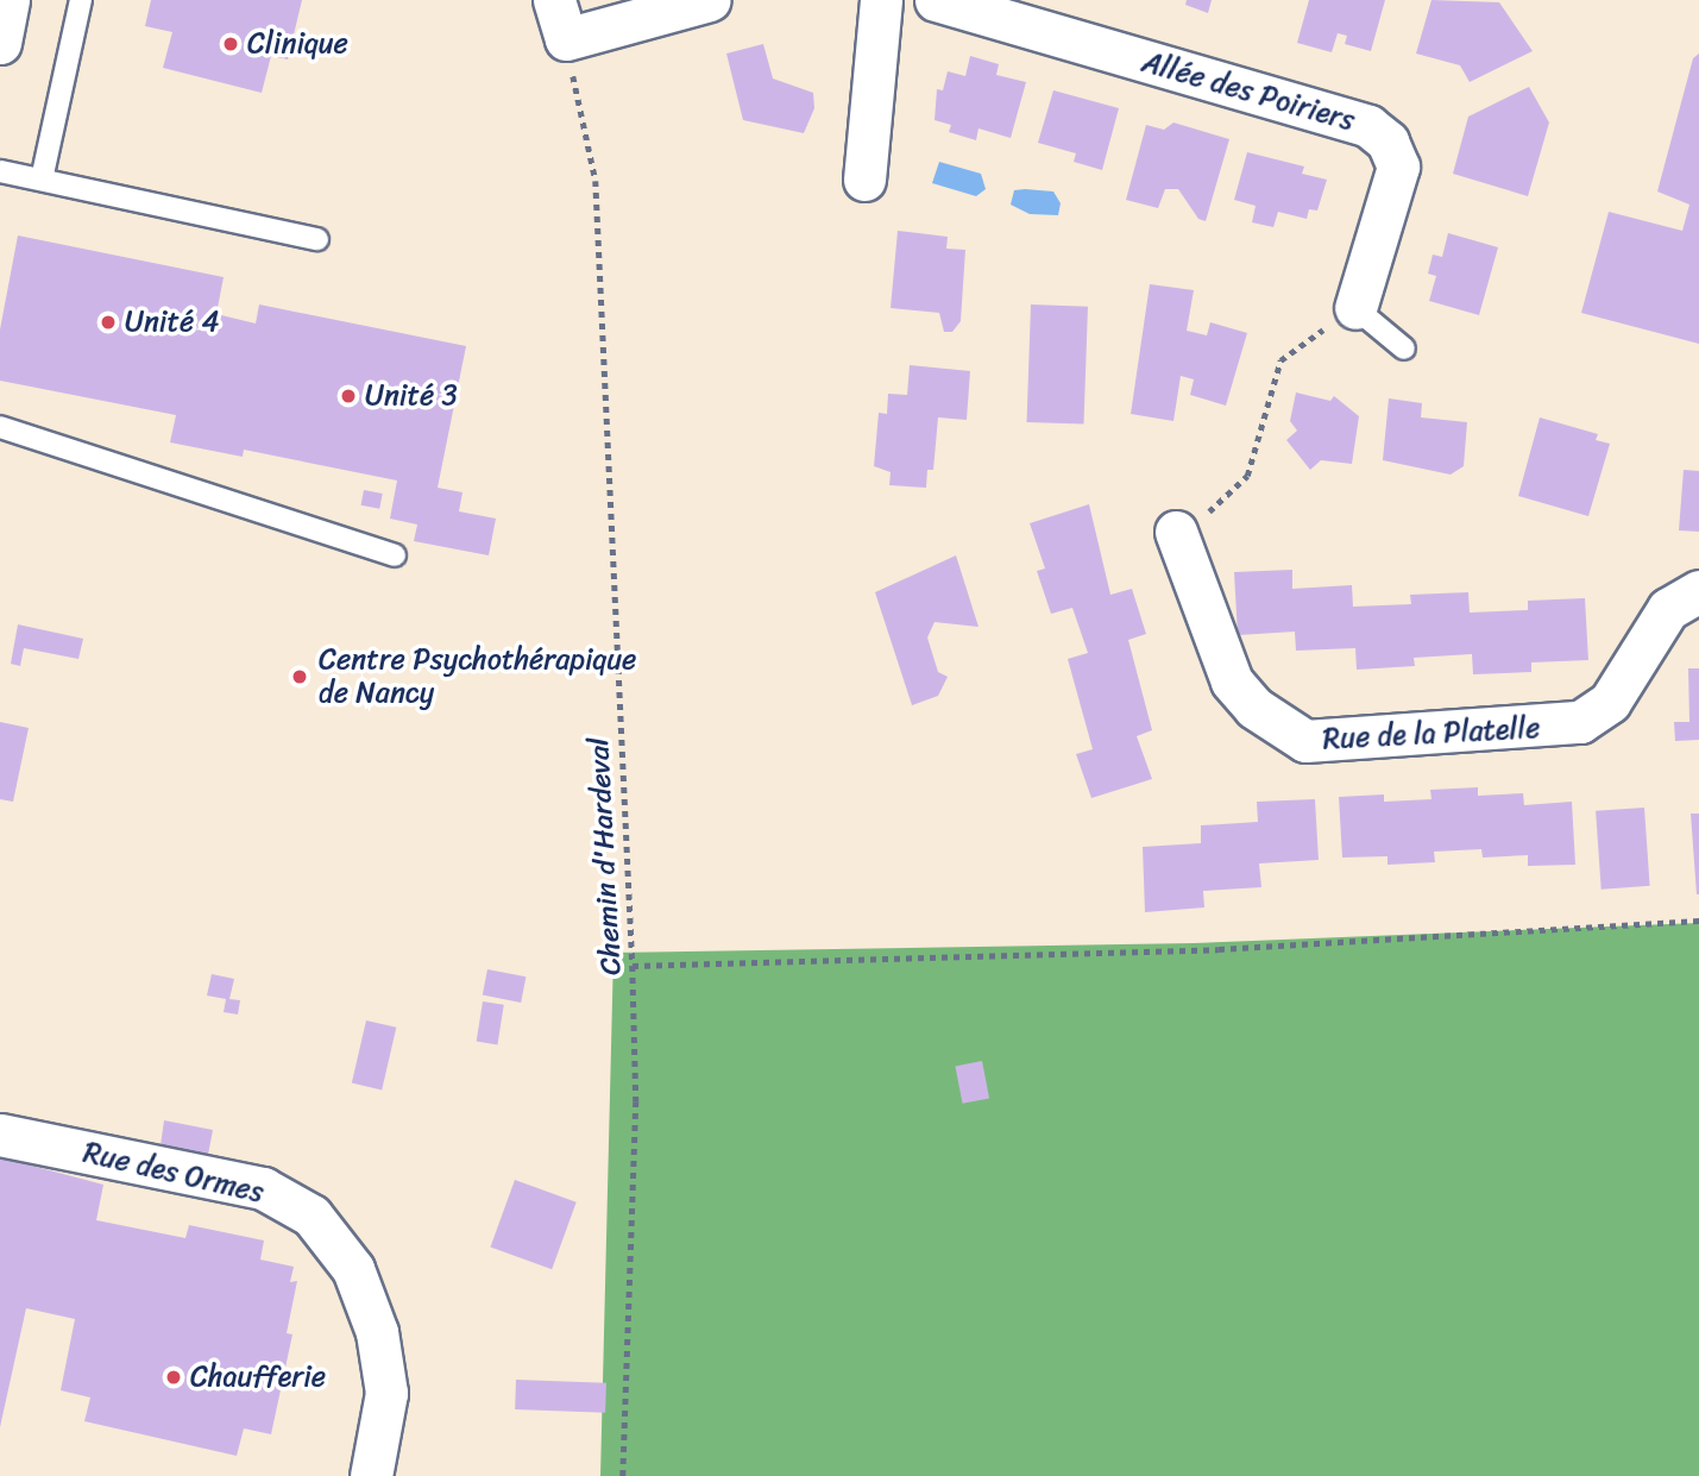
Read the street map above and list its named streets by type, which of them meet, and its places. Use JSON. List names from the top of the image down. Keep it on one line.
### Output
{"streets":{"street":["Allée des Poiriers","Rue de la Platelle","Rue des Ormes"],"path":["Chemin d'Hardeval"]},"places":["Clinique","Unité 4","Unité 3","Centre Psychothérapique de Nancy","Chaufferie"]}
